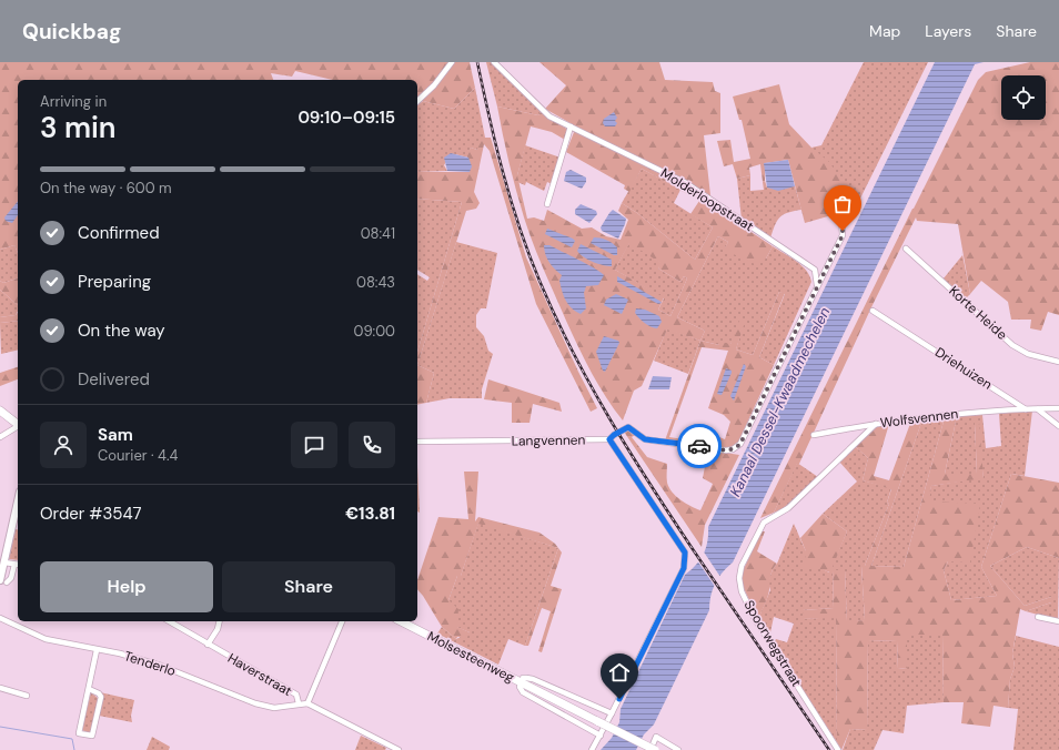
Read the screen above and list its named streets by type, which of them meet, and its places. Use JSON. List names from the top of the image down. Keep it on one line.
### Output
{"streets":{"main road":["Molsesteenweg"],"street":["Molderloopstraat","Korte Heide","Driehuizen","Wolfsvennen","Langvennen","Spoorwegstraat","Tenderlo","Haverstraat"]},"crossings":[["Driehuizen","Wolfsvennen"],["Wolfsvennen","Spoorwegstraat"],["Tenderlo","Haverstraat"]],"water":["Kanaal Dessel-Kwaadmechelen"],"page":{"header":"Quickbag","nav":["Map","Layers","Share"],"heading":["3 min","Arriving in","09:10–09:15"],"panel":["Sam","Courier · 4.4","Order #3547","€13.81"],"bar":"On the way · 600 m","list":[["Confirmed","08:41"],["Preparing","08:43"],["On the way","09:00"],"Delivered"],"buttons":["Help","Share"]}}
